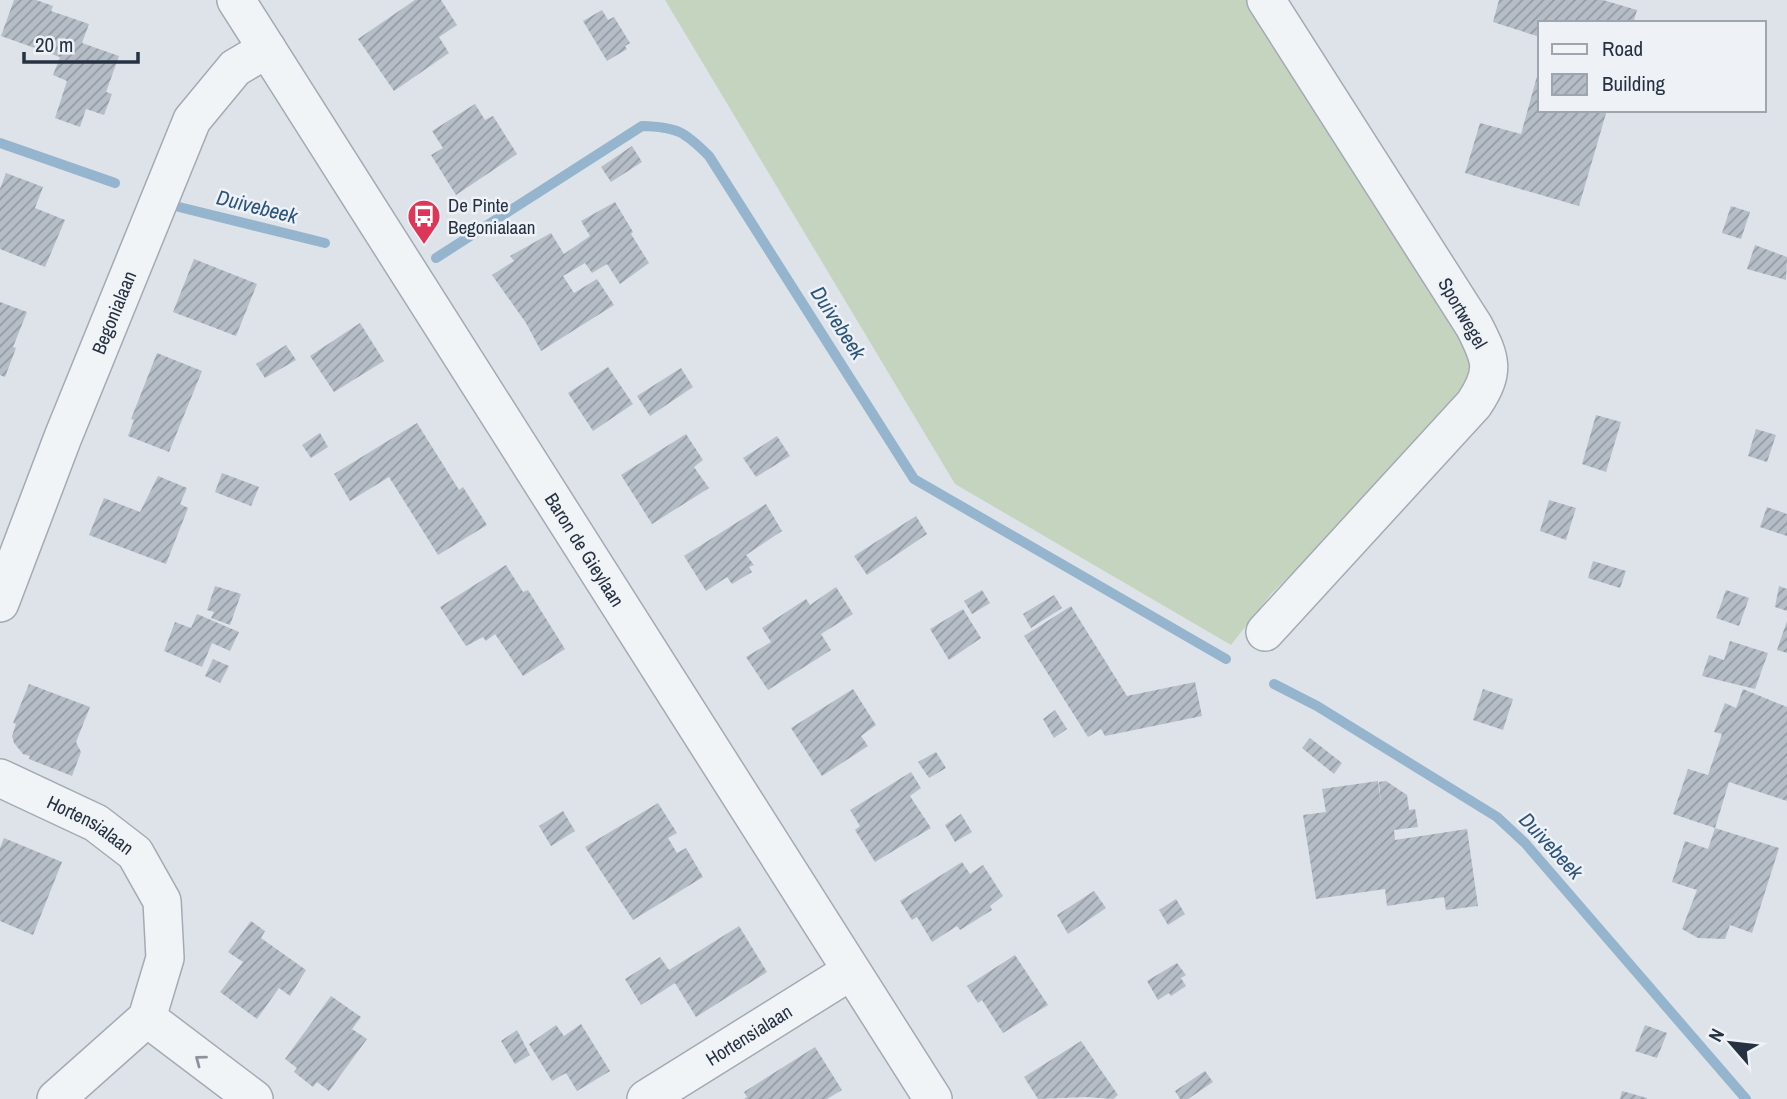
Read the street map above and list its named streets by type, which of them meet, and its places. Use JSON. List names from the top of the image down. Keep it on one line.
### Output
{"streets":{"street":["Begonialaan","Sportwegel","Baron de Gieylaan","Hortensialaan"]},"crossings":[["Begonialaan","Baron de Gieylaan"],["Baron de Gieylaan","Hortensialaan"]],"water":["Duivebeek"],"places":{"bus stop":["De Pinte Begonialaan"]},"legend":["Road","Building"],"scale_bar":"20 m","north":"top left"}
